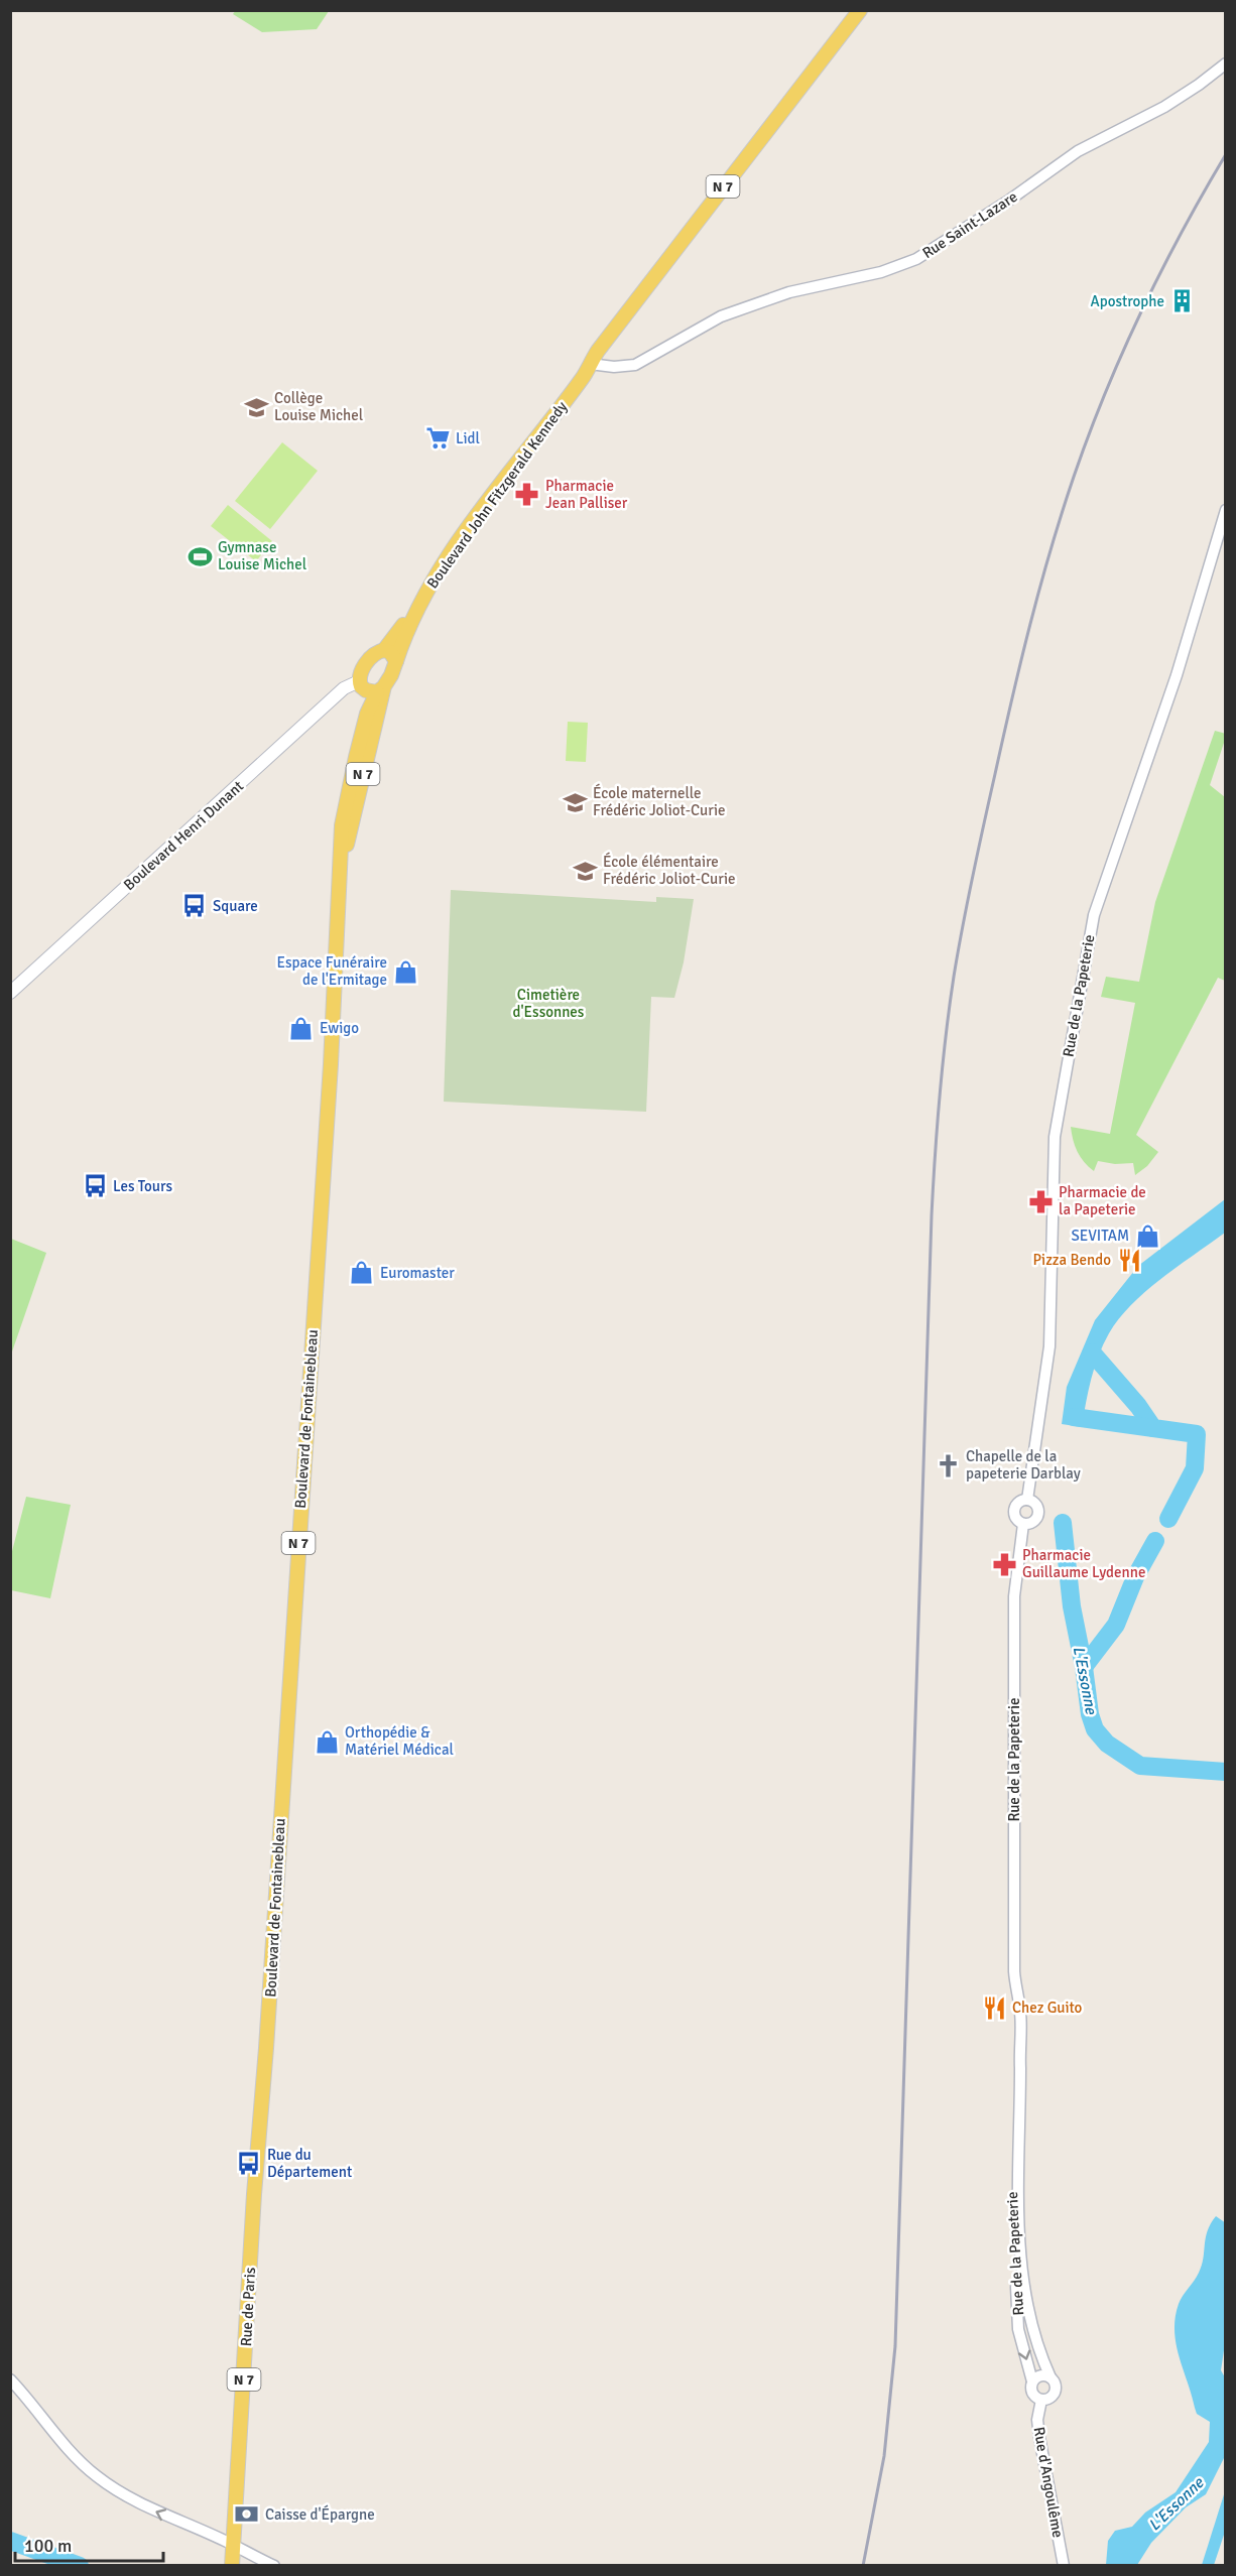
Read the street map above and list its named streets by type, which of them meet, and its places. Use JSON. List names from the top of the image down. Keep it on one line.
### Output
{"streets":{"main road":["N 7","Boulevard John Fitzgerald Kennedy","Boulevard Henri Dunant","Boulevard de Fontainebleau","Rue de Paris"],"street":["Rue Saint-Lazare","Rue de la Papeterie","Rue d'Angoulême"]},"crossings":[["Rue Saint-Lazare","Boulevard John Fitzgerald Kennedy"],["Boulevard John Fitzgerald Kennedy","Boulevard Henri Dunant"],["Boulevard John Fitzgerald Kennedy","Boulevard de Fontainebleau"],["Boulevard Henri Dunant","Boulevard de Fontainebleau"],["Rue de la Papeterie","Rue d'Angoulême"],["Boulevard de Fontainebleau","Rue de Paris"]],"water":["L'Essonne"],"parks":["Cimetière d'Essonnes"],"places":{"building":["Apostrophe"],"school or university":["Collège Louise Michel","École maternelle Frédéric Joliot-Curie","École élémentaire Frédéric Joliot-Curie"],"supermarket":["Lidl"],"pharmacy":["Pharmacie Jean Palliser","Pharmacie de la Papeterie","Pharmacie Guillaume Lydenne"],"sports":["Gymnase Louise Michel"],"bus stop":["Square","Les Tours","Rue du Département"],"shop":["Espace Funéraire de l'Ermitage","Ewigo","SEVITAM","Euromaster","Orthopédie & Matériel Médical"],"restaurant":["Pizza Bendo","Chez Guito"],"church":["Chapelle de la papeterie Darblay"],"bank":["Caisse d'Épargne"]},"scale_bar":"100 m"}
